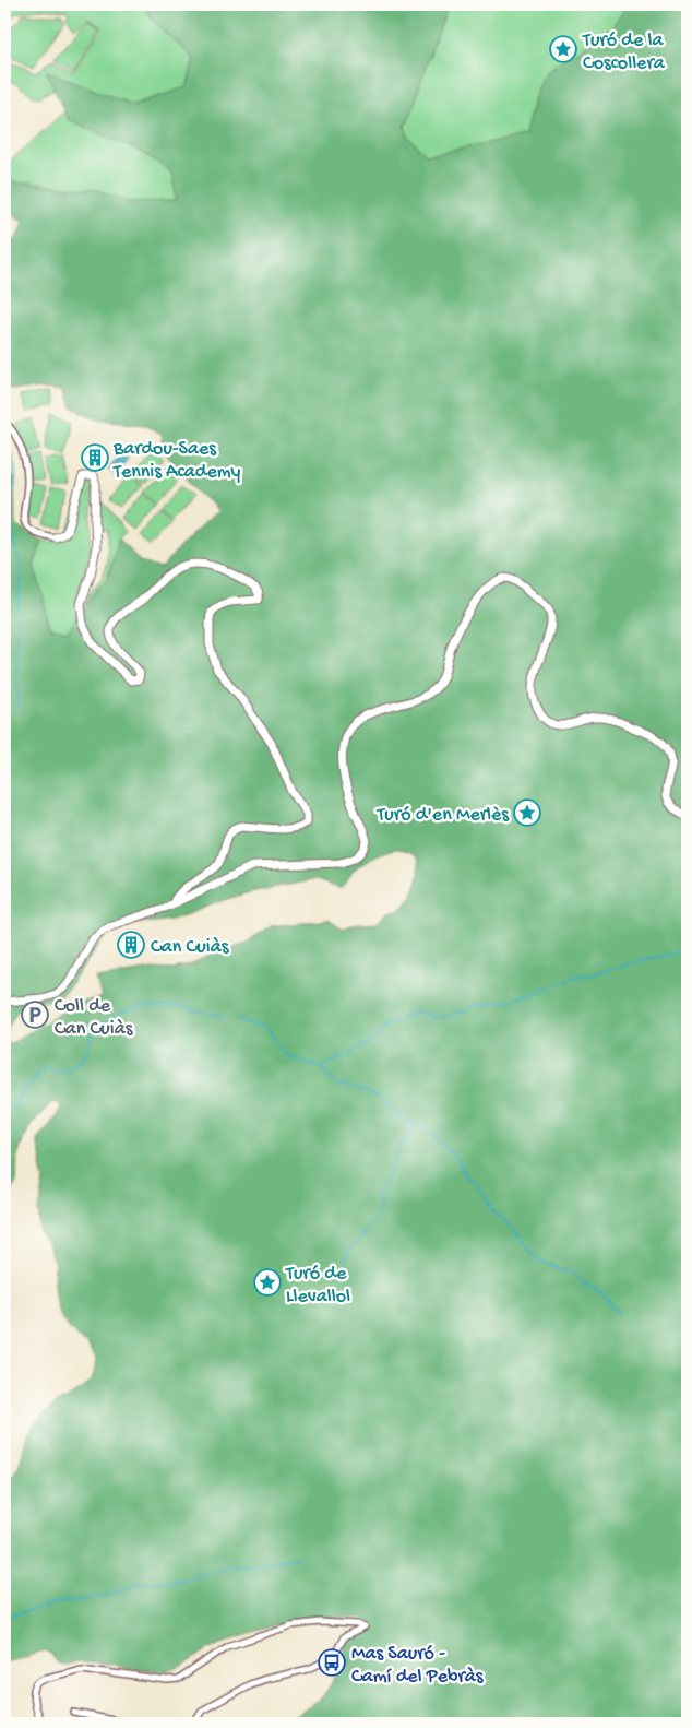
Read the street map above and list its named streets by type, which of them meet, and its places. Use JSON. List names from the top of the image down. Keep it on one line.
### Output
{"places":{"place":["Turó de la Coscollera","Turó d'en Merlès","Turó de Llevallol"],"building":["Bardou-Saes Tennis Academy","Can Cuiàs"],"parking":["Coll de Can Cuiàs"],"bus stop":["Mas Sauró - Camí del Pebràs"]}}
